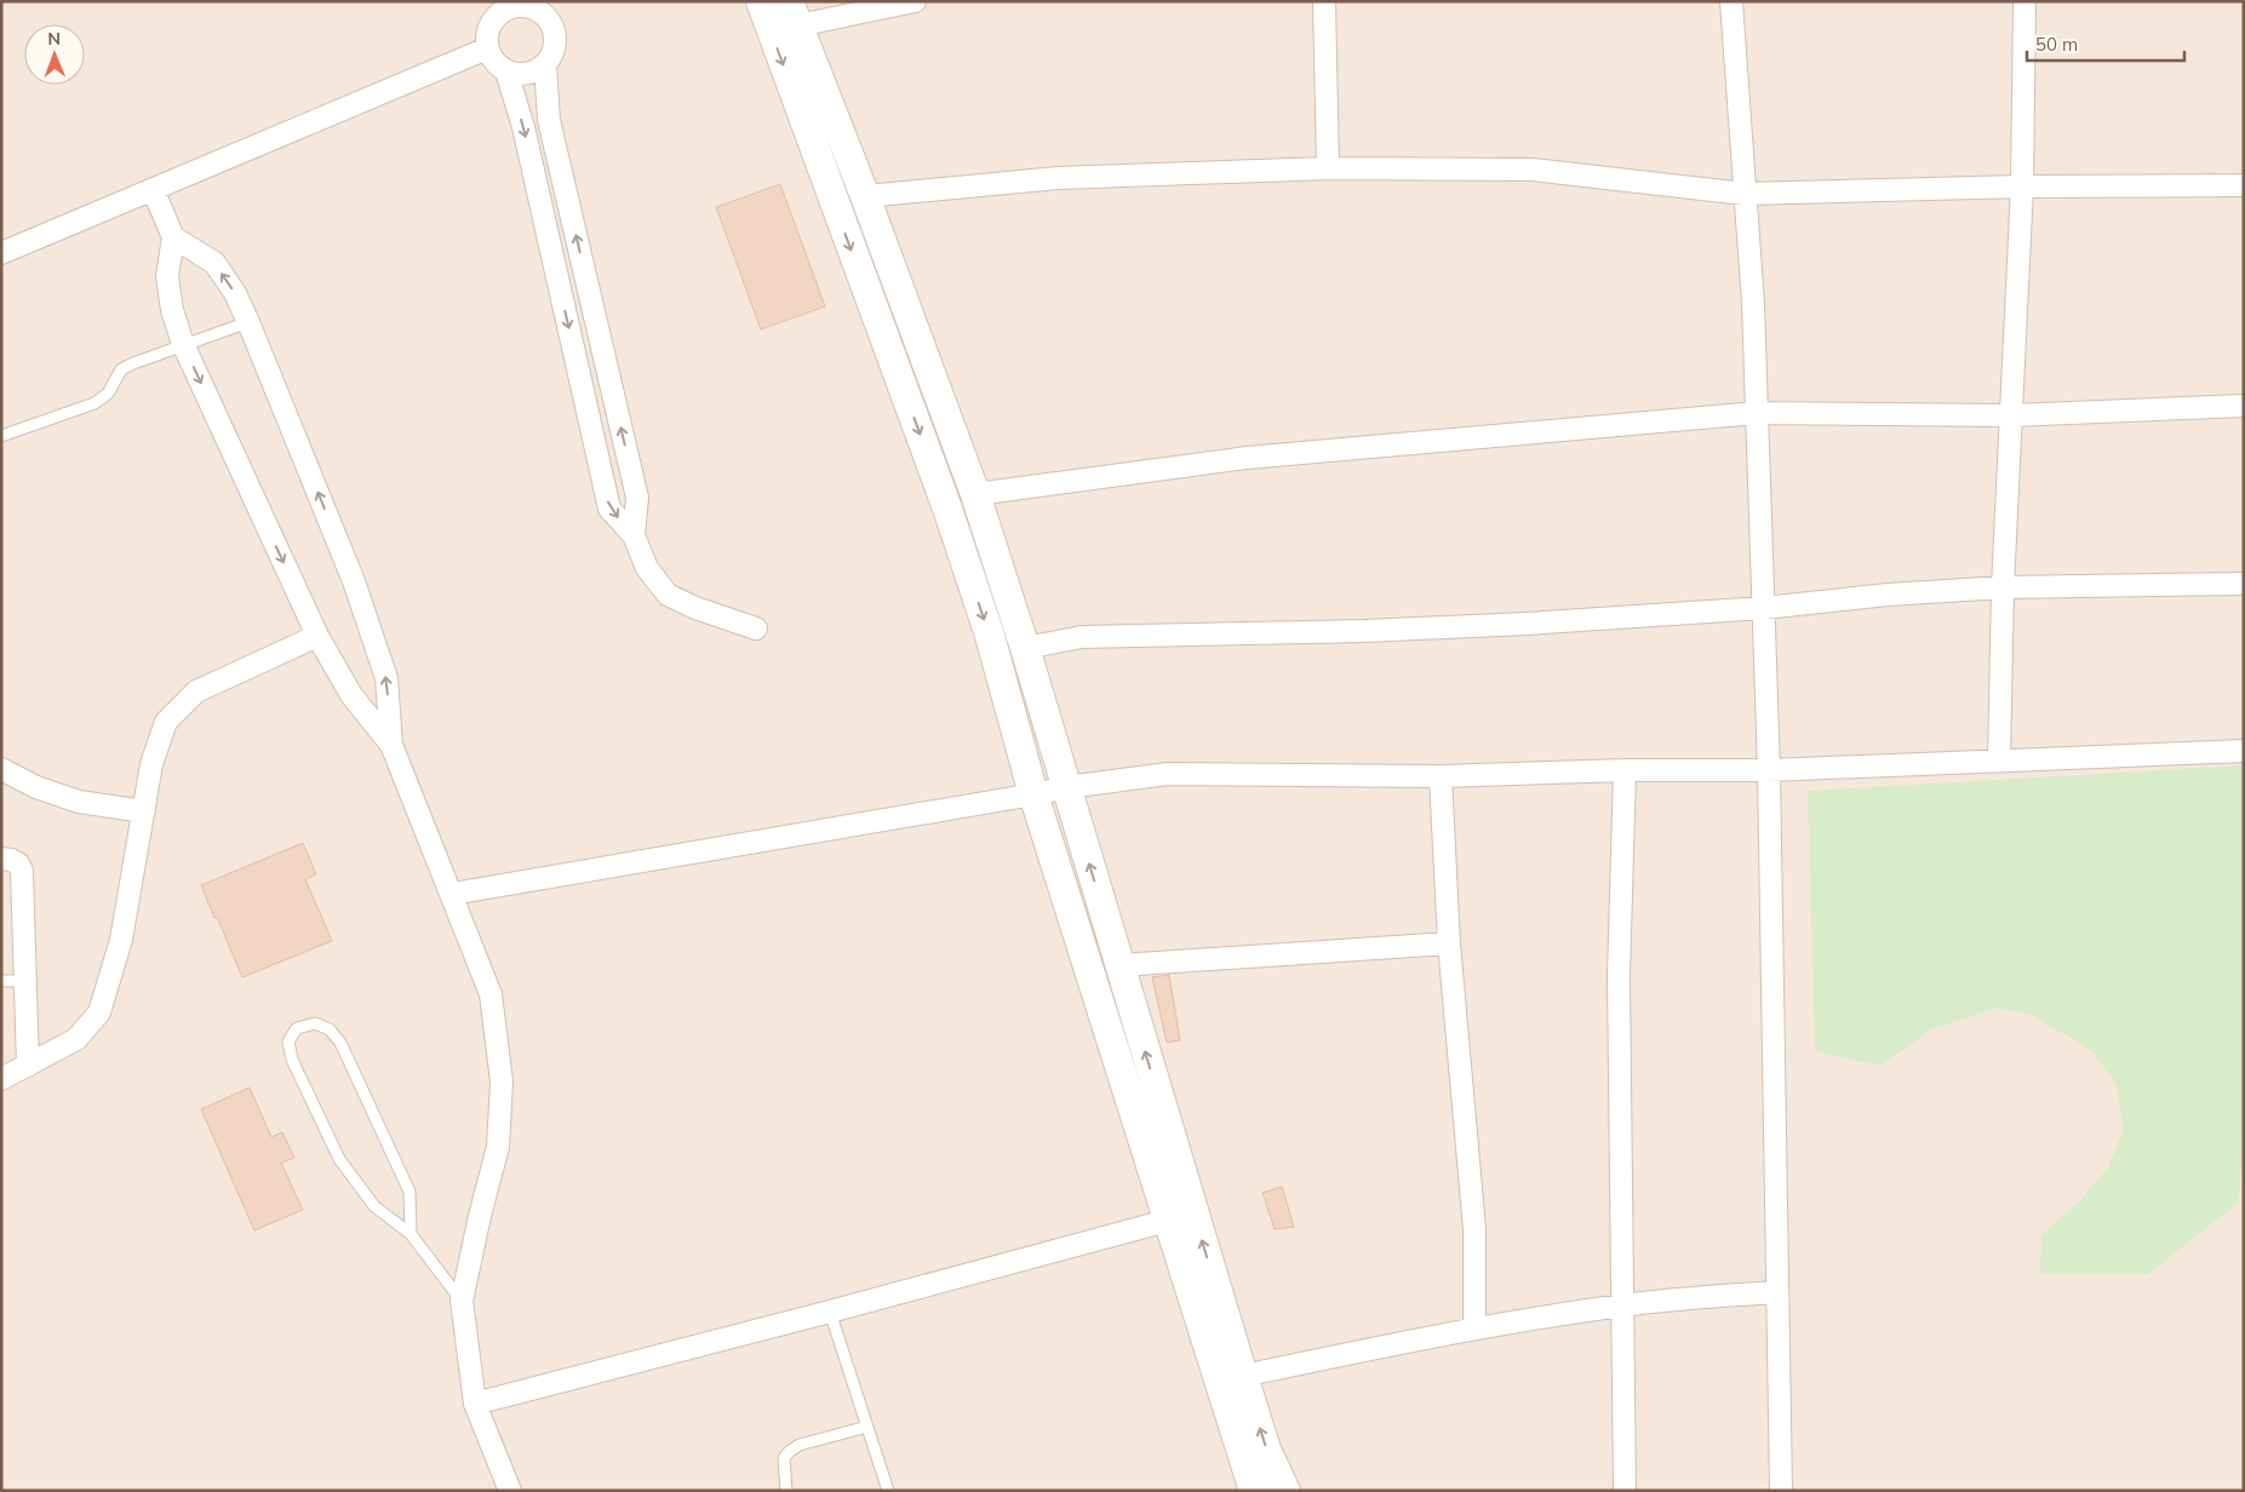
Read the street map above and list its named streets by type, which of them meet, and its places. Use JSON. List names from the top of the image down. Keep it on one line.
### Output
{"scale_bar":"50 m","north":"top"}
